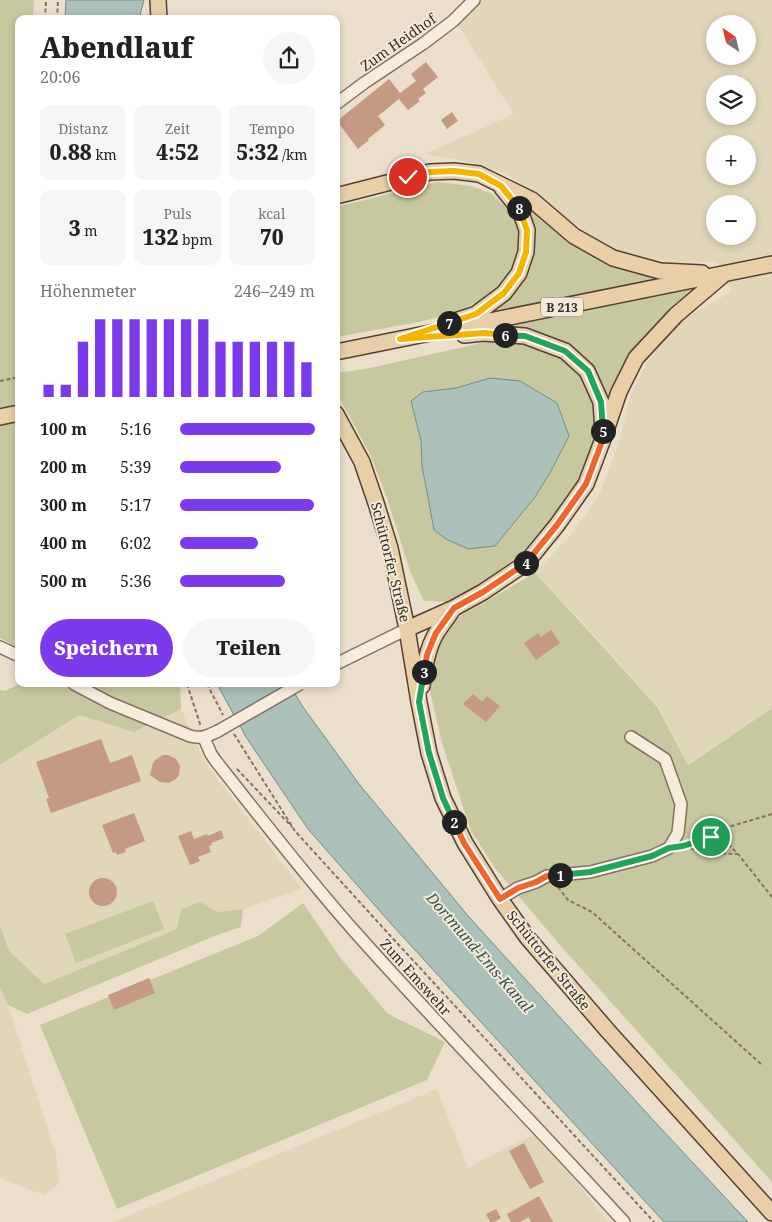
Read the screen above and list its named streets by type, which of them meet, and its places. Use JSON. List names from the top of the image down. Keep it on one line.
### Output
{"streets":{"main road":["B 213","Schüttorfer Straße"],"street":["Zum Heidhof","Zum Emswehr"]},"water":["Dortmund-Ems-Kanal"],"north":"top left","page":{"map_buttons":["+","−"],"heading":["Abendlauf","20:06"],"stats":[["Distanz","0.88 km"],["Zeit","4:52"],["Tempo","5:32 /km"],["3 m"],["Puls","132 bpm"],["kcal","70"]],"pins":["8","7","6","5","4","3","2","1"],"chart":["Höhenmeter","246–249 m"],"list":[{"name":"100 m","note":"5:16"},{"name":"200 m","note":"5:39"},{"name":"300 m","note":"5:17"},{"name":"400 m","note":"6:02"},{"name":"500 m","note":"5:36"}],"buttons":["Speichern","Teilen"]}}
